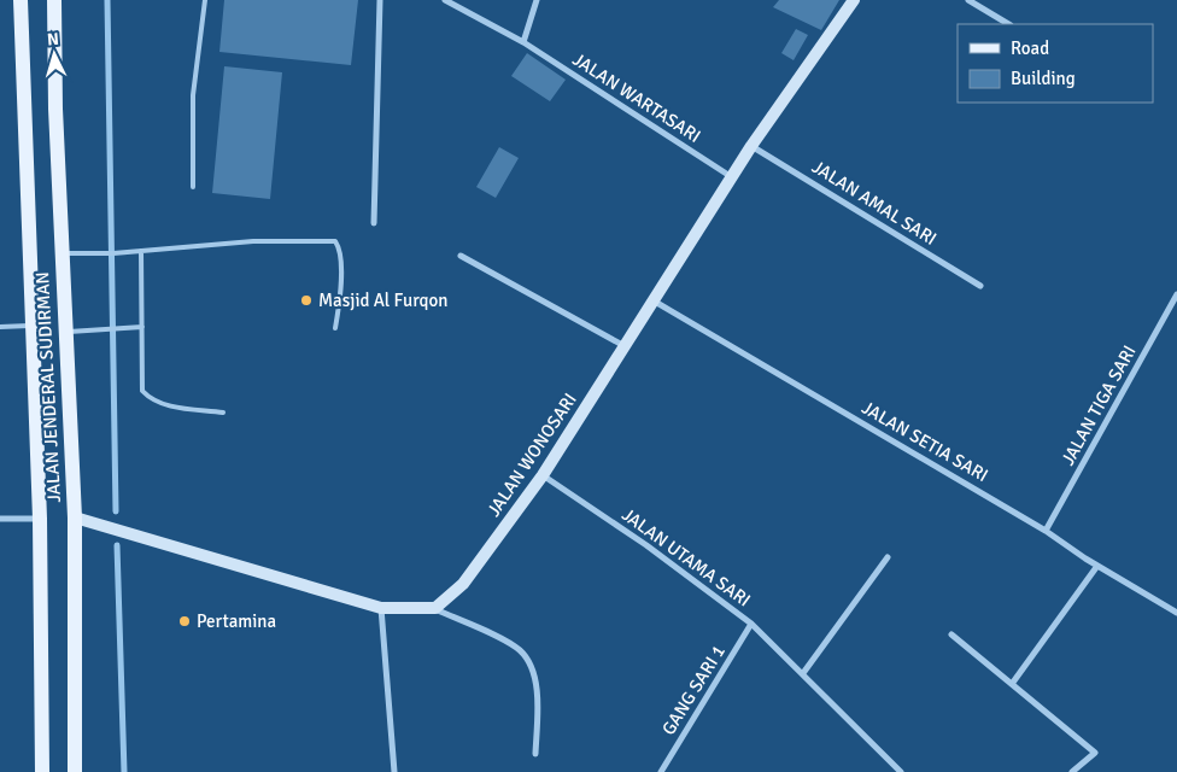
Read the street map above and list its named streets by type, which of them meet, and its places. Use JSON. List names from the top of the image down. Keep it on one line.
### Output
{"streets":{"main road":["JALAN JENDERAL SUDIRMAN"],"street":["JALAN WARTASARI","JALAN AMAL SARI","JALAN TIGA SARI","JALAN SETIA SARI","JALAN WONOSARI","JALAN UTAMA SARI","GANG SARI 1"]},"crossings":[["JALAN WARTASARI","JALAN WONOSARI"],["JALAN AMAL SARI","JALAN WONOSARI"],["JALAN TIGA SARI","JALAN SETIA SARI"],["JALAN SETIA SARI","JALAN WONOSARI"],["JALAN WONOSARI","JALAN UTAMA SARI"],["JALAN UTAMA SARI","GANG SARI 1"]],"places":["Masjid Al Furqon","Pertamina"],"legend":["Road","Building"],"north":"top"}
